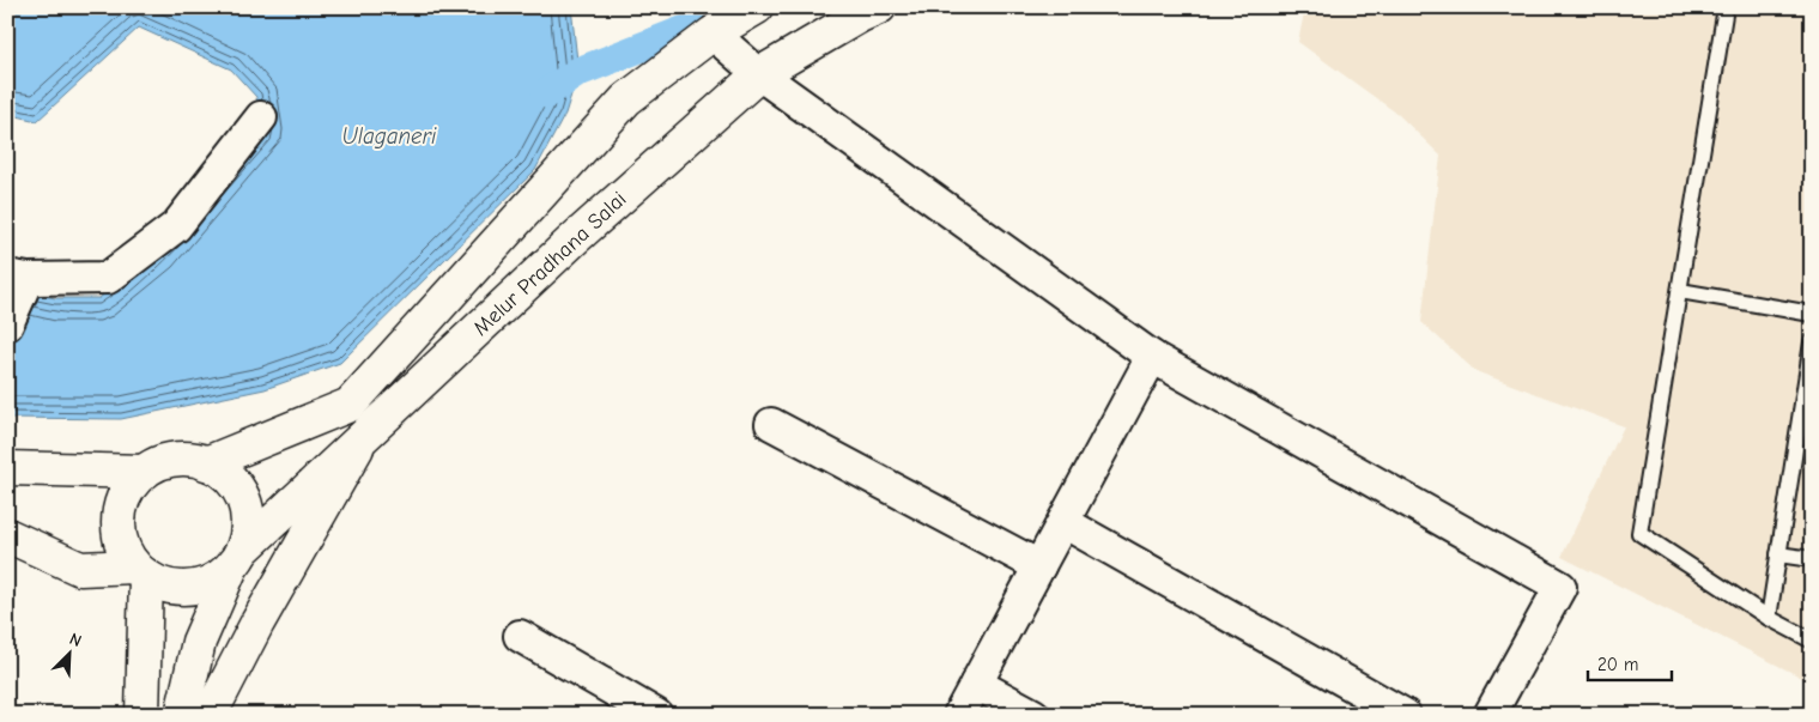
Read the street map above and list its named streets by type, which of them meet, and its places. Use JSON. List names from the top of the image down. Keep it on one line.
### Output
{"streets":{"main road":["Melur Pradhana Salai"]},"water":["Ulaganeri"],"scale_bar":"20 m","north":"top right"}
